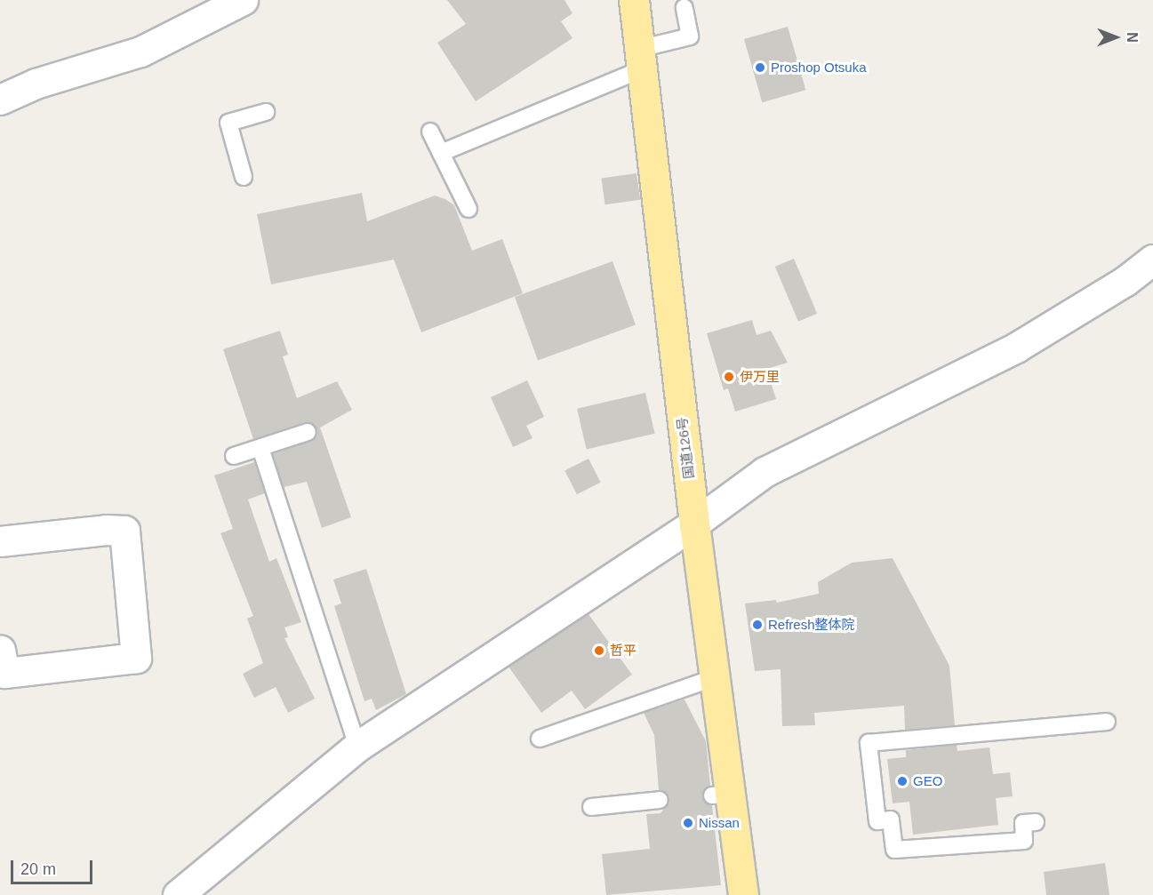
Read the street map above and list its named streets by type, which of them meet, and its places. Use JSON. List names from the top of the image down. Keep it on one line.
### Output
{"streets":{"highway":["国道126号"]},"places":["Proshop Otsuka","伊万里","Refresh整体院","哲平","GEO","Nissan"],"scale_bar":"20 m","north":"right"}
